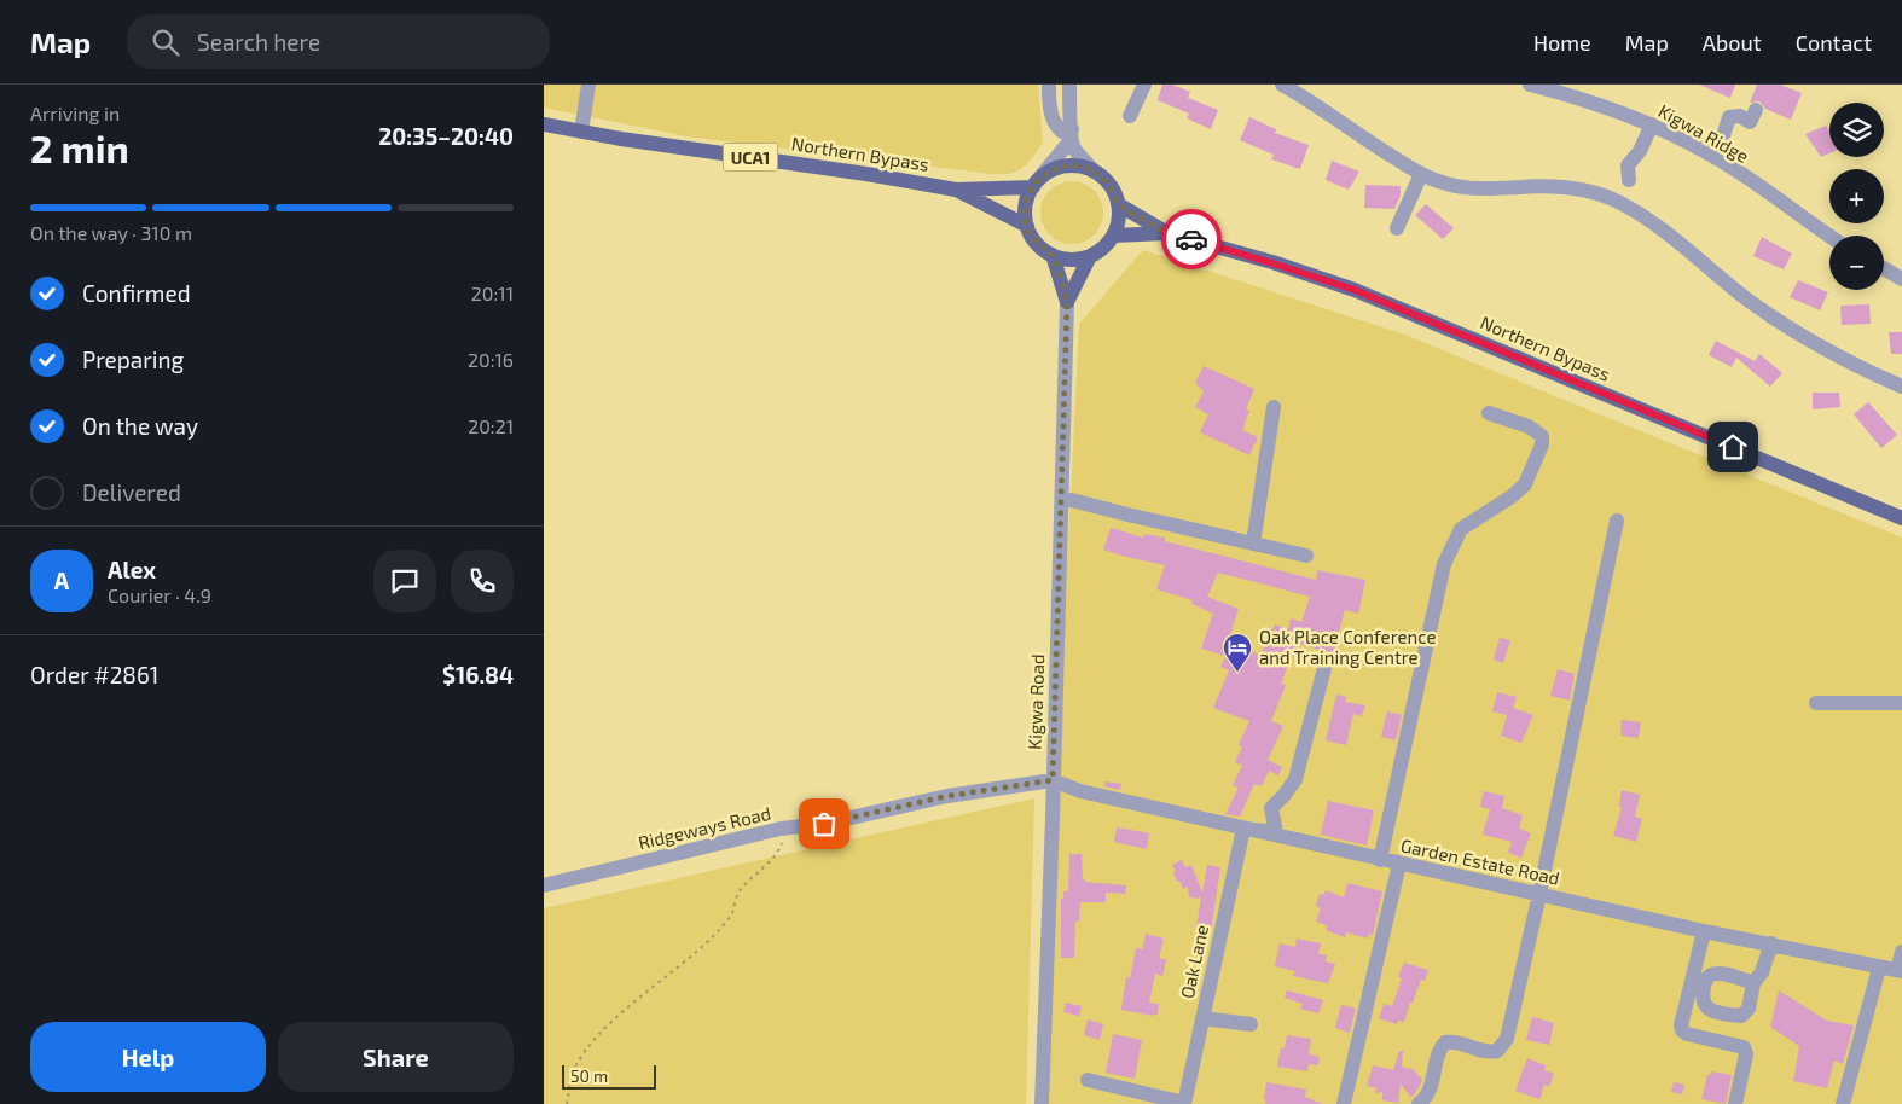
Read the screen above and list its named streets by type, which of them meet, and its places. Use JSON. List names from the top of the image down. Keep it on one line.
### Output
{"streets":{"main road":["Northern Bypass","UCA1"],"street":["Kigwa Ridge","Kigwa Road","Ridgeways Road","Garden Estate Road","Oak Lane"]},"crossings":[["Northern Bypass","UCA1"],["Kigwa Road","Ridgeways Road"],["Kigwa Road","Garden Estate Road"],["Ridgeways Road","Garden Estate Road"],["Garden Estate Road","Oak Lane"]],"places":{"hotel":["Oak Place Conference and Training Centre"]},"scale_bar":"50 m","page":{"header":"Map","search":"Search here","nav":["Home","Map","About","Contact"],"heading":["2 min","Arriving in","20:35–20:40"],"panel":["Alex","Courier · 4.9","Order #2861","$16.84"],"map_buttons":["+","−"],"bar":"On the way · 310 m","list":[["Confirmed","20:11"],["Preparing","20:16"],["On the way","20:21"],"Delivered"],"round":"A","buttons":["Help","Share"],"scale":"50 m"}}
